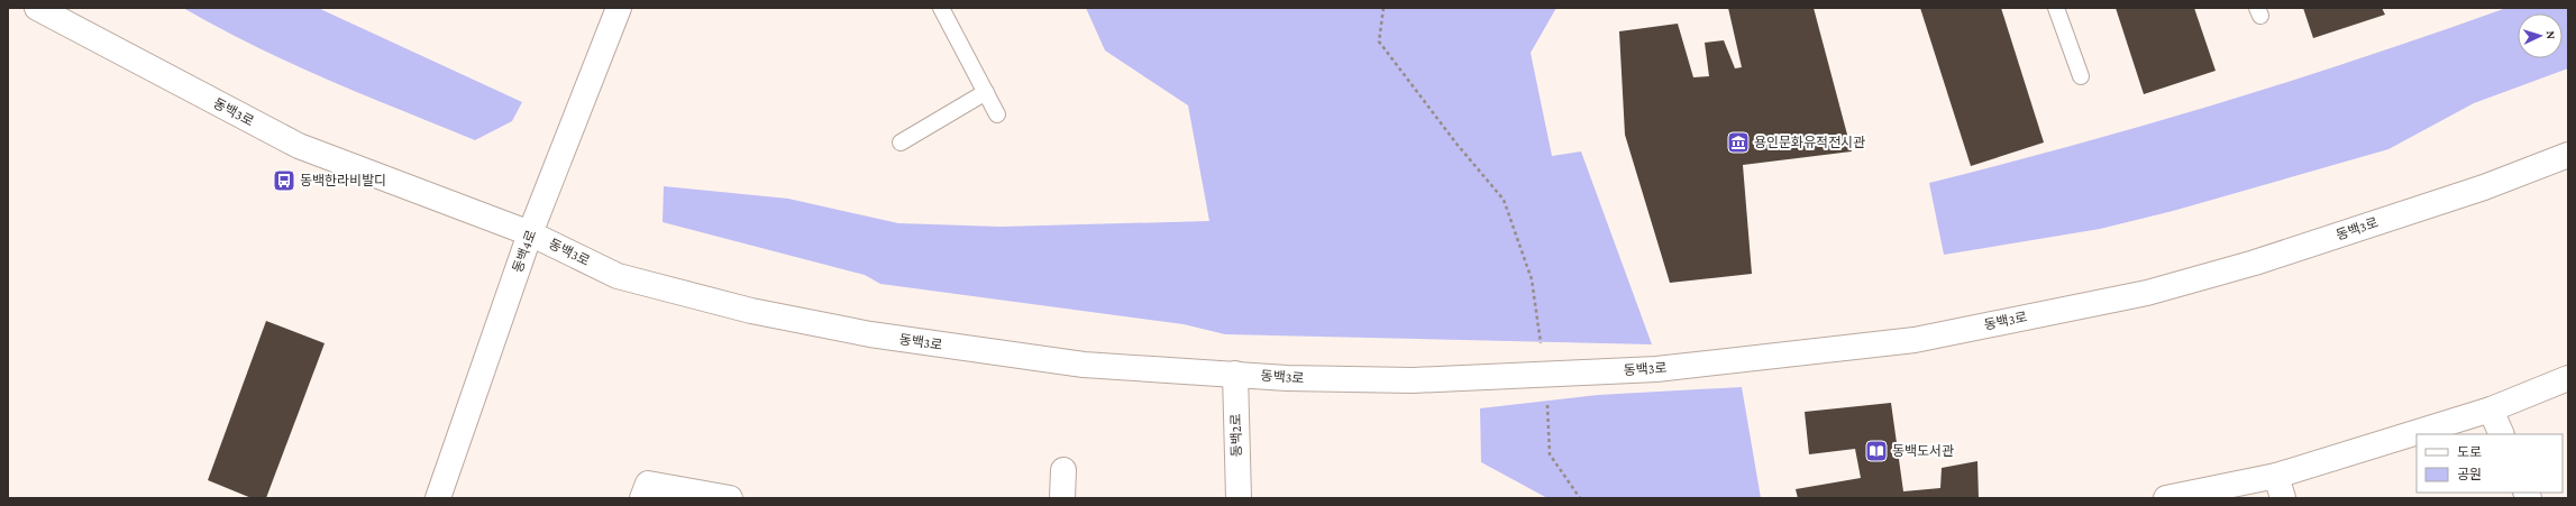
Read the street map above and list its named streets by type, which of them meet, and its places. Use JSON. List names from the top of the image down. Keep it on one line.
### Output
{"streets":{"street":["동백3로","동백4로","동백2로"]},"crossings":[["동백3로","동백4로"],["동백3로","동백2로"]],"places":{"museum":["용인문화유적전시관"],"bus stop":["동백한라비발디"],"library":["동백도서관"]},"legend":["도로","공원"],"north":"right"}
